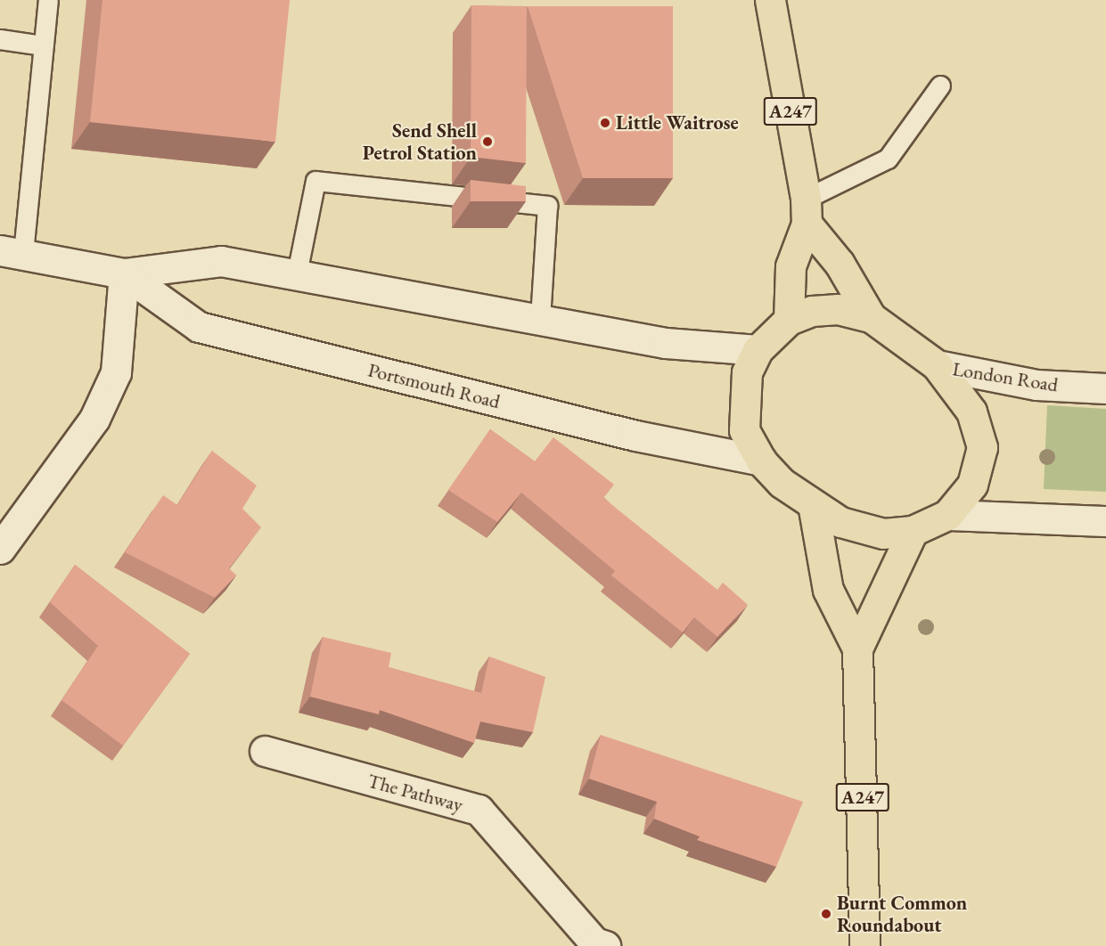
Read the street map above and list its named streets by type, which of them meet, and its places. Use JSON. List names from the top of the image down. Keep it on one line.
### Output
{"streets":{"main road":["A247","London Road","Portsmouth Road","The Pathway"]},"places":["Little Waitrose","Send Shell Petrol Station","Burnt Common Roundabout"]}
